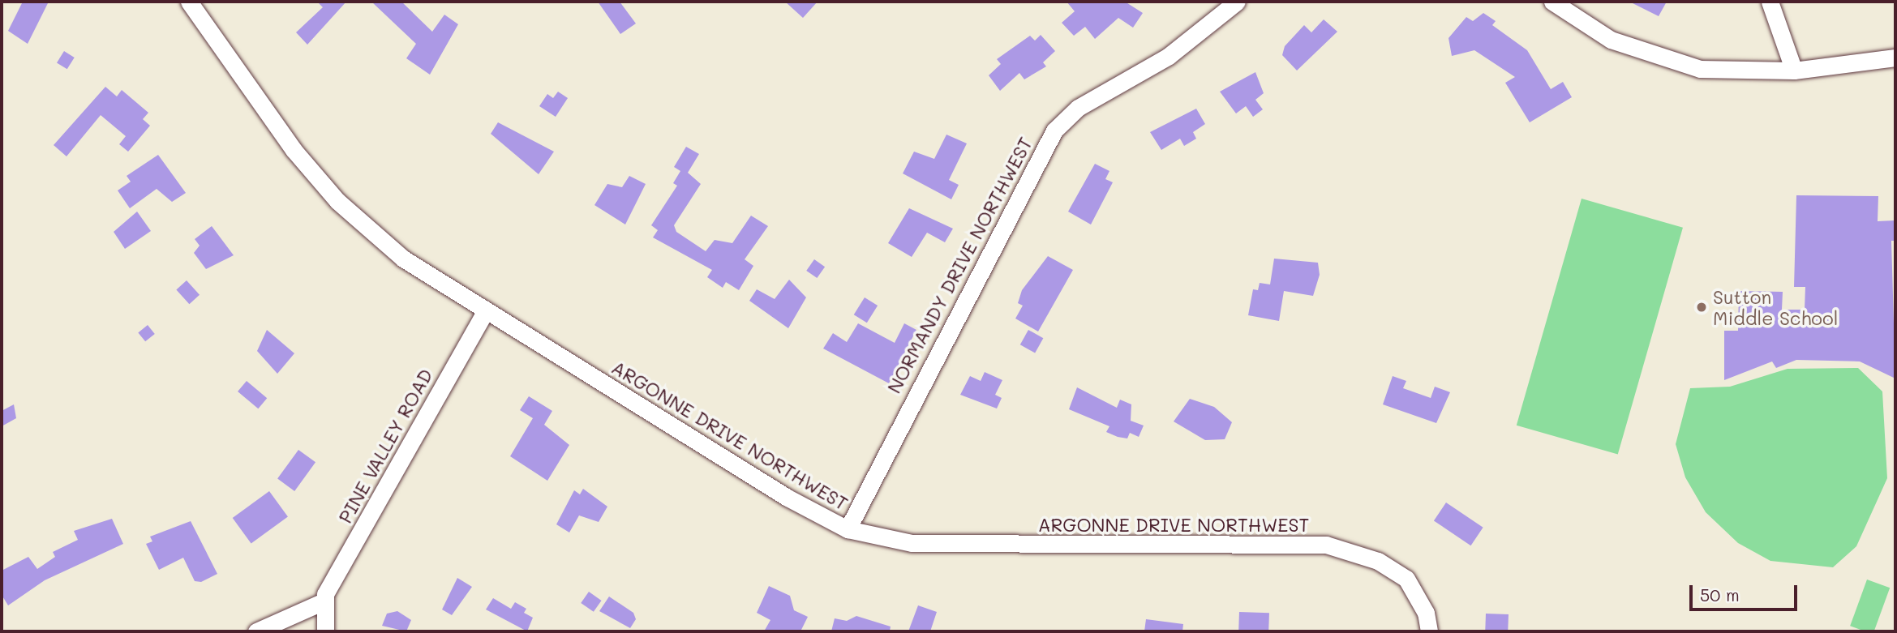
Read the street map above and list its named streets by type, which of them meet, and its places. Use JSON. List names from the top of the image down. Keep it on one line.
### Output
{"streets":{"street":["NORMANDY DRIVE NORTHWEST","ARGONNE DRIVE NORTHWEST","PINE VALLEY ROAD"]},"crossings":[["NORMANDY DRIVE NORTHWEST","ARGONNE DRIVE NORTHWEST"],["ARGONNE DRIVE NORTHWEST","PINE VALLEY ROAD"]],"places":["Sutton Middle School"],"scale_bar":"50 m"}
